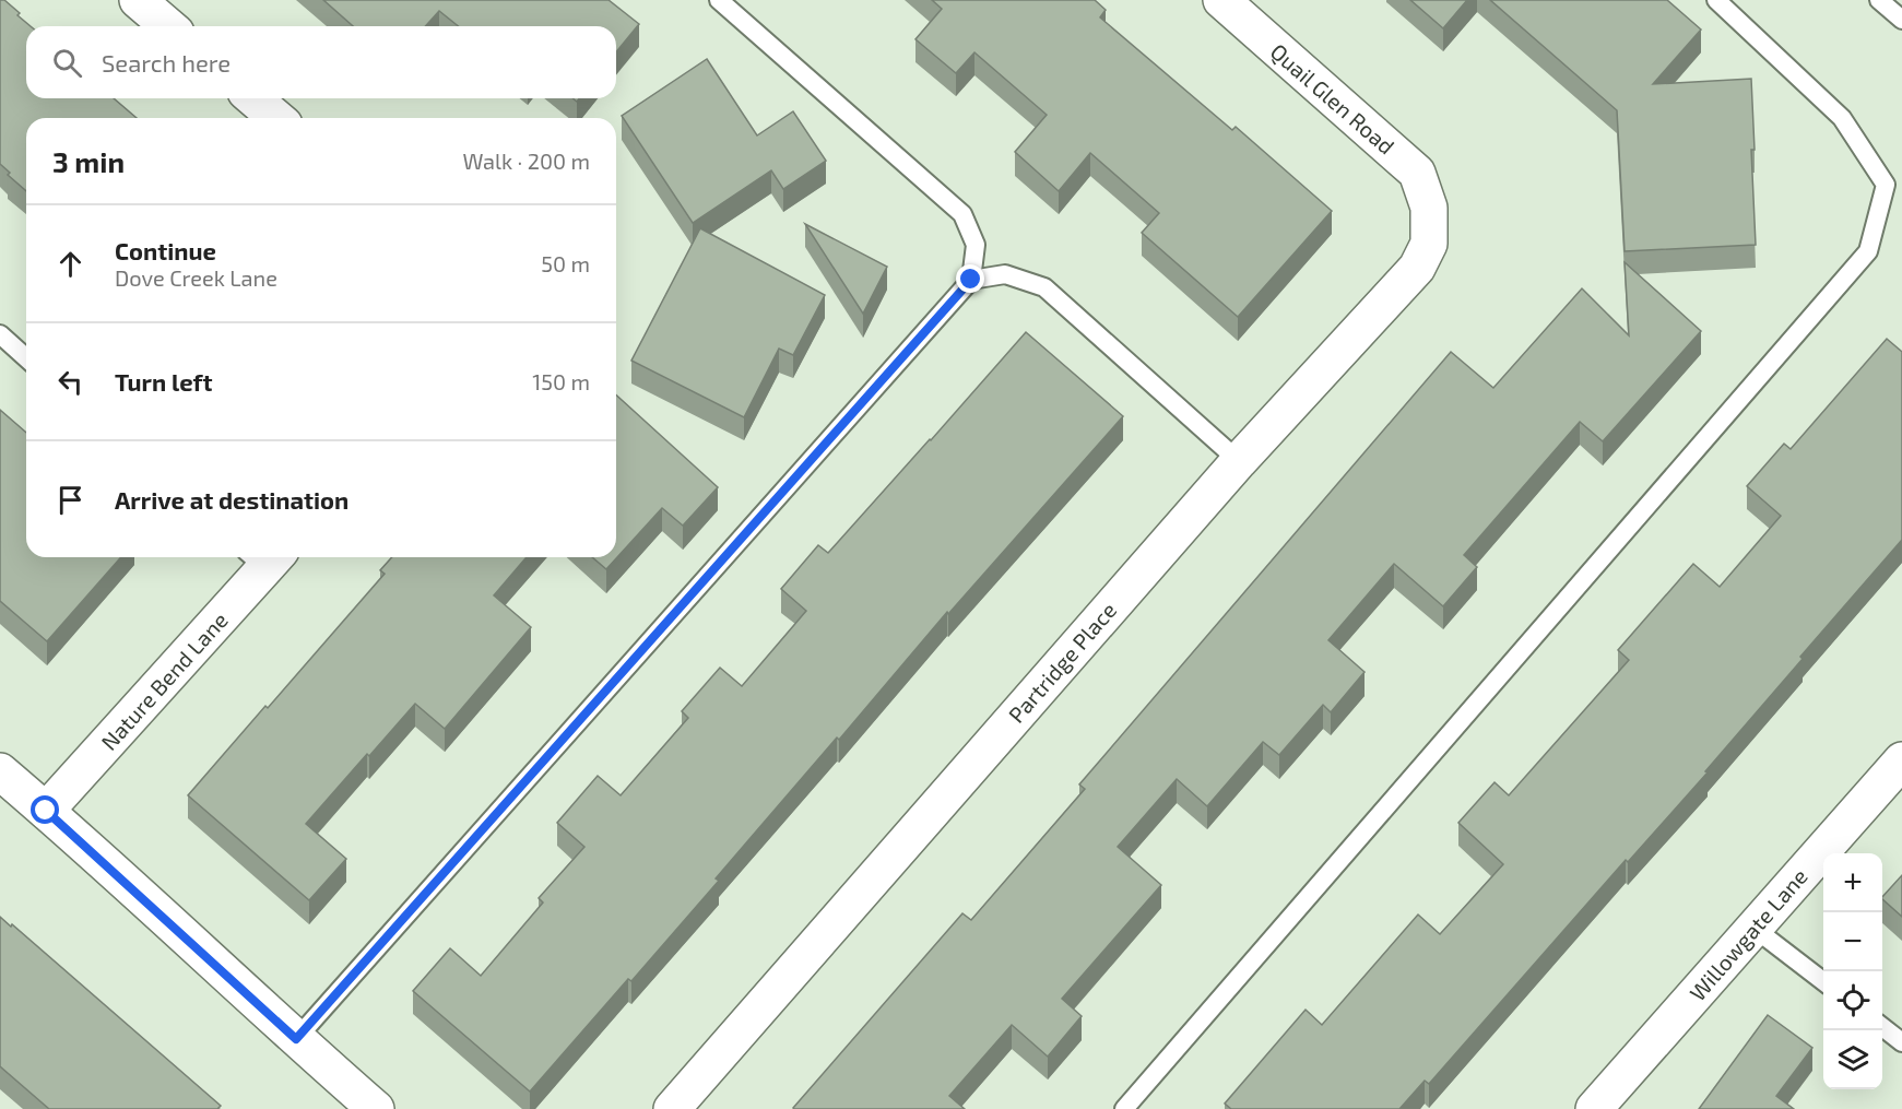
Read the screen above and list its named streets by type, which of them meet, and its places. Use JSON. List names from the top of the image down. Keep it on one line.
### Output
{"streets":{"street":["Quail Glen Road","Partridge Place","Nature Bend Lane","Willowgate Lane"]},"crossings":[["Quail Glen Road","Partridge Place"]],"page":{"search":"Search here","heading":["3 min","Walk · 200 m"],"list":[["Continue","Dove Creek Lane","50 m"],["Turn left","150 m"],"Arrive at destination"],"map_buttons":["+","−"]}}
